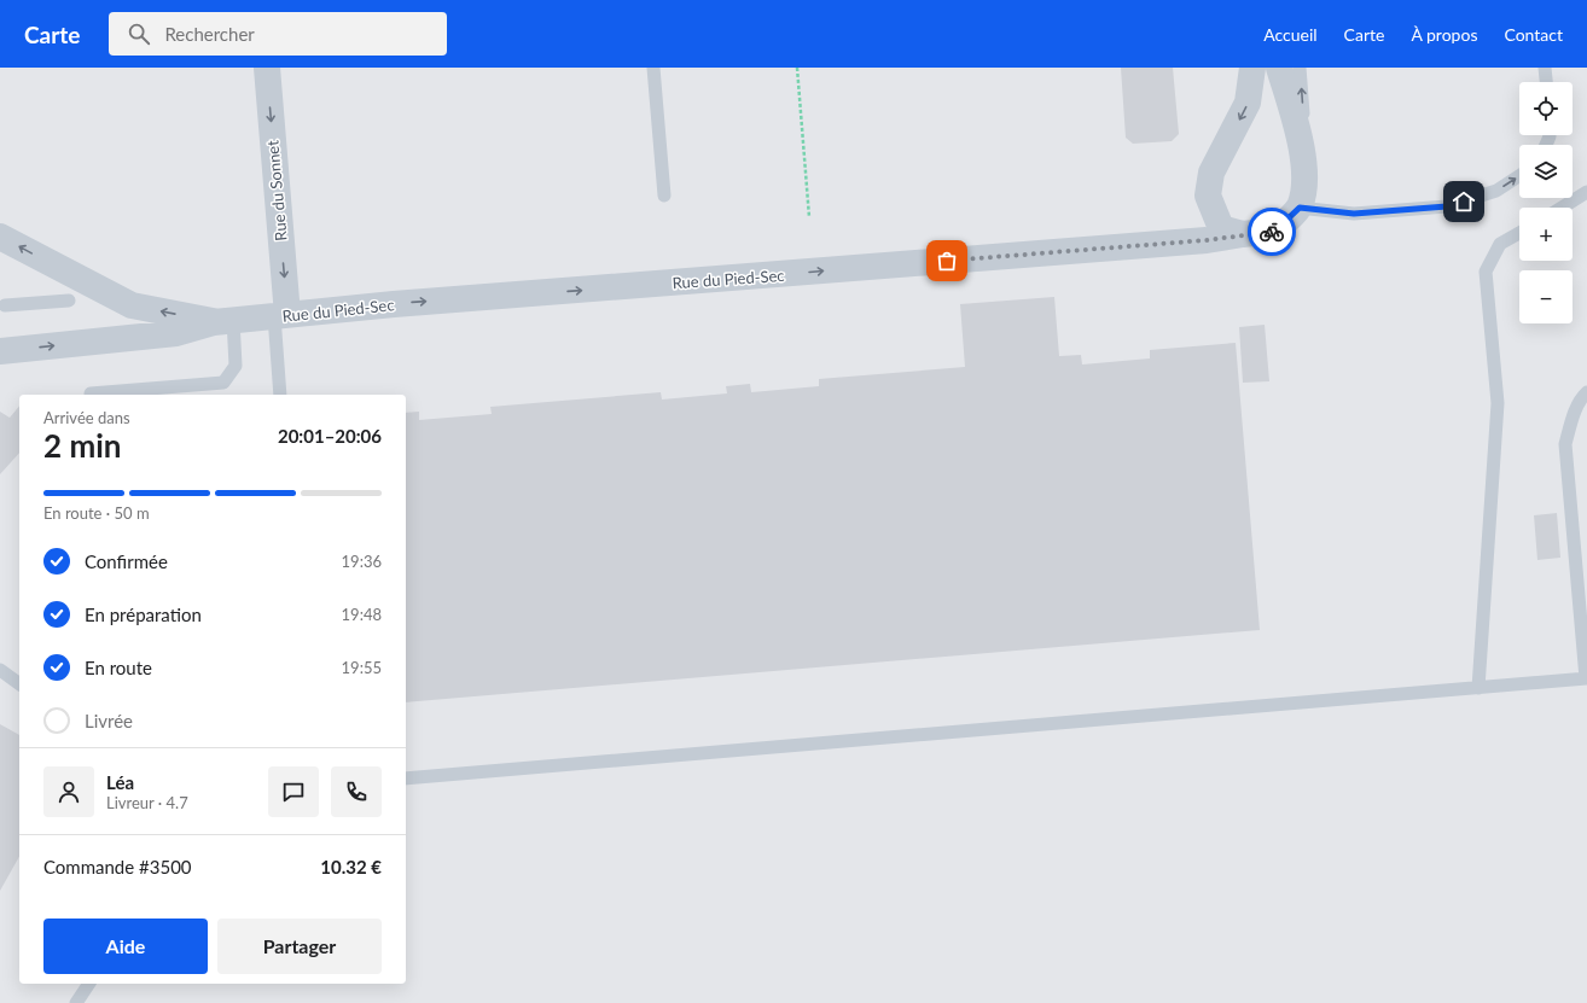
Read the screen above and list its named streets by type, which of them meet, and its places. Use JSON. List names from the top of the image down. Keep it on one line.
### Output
{"streets":{"street":["Rue du Sonnet","Rue du Pied-Sec"]},"crossings":[["Rue du Sonnet","Rue du Pied-Sec"]],"one_way":["Rue du Sonnet","Rue du Pied-Sec"],"page":{"header":"Carte","search":"Rechercher","nav":["Accueil","Carte","À propos","Contact"],"map_buttons":["+","−"],"heading":["2 min","Arrivée dans","20:01–20:06"],"panel":["Léa","Livreur · 4.7","Commande #3500","10.32 €"],"bar":"En route · 50 m","list":[["Confirmée","19:36"],["En préparation","19:48"],["En route","19:55"],"Livrée"],"buttons":["Aide","Partager"]}}
